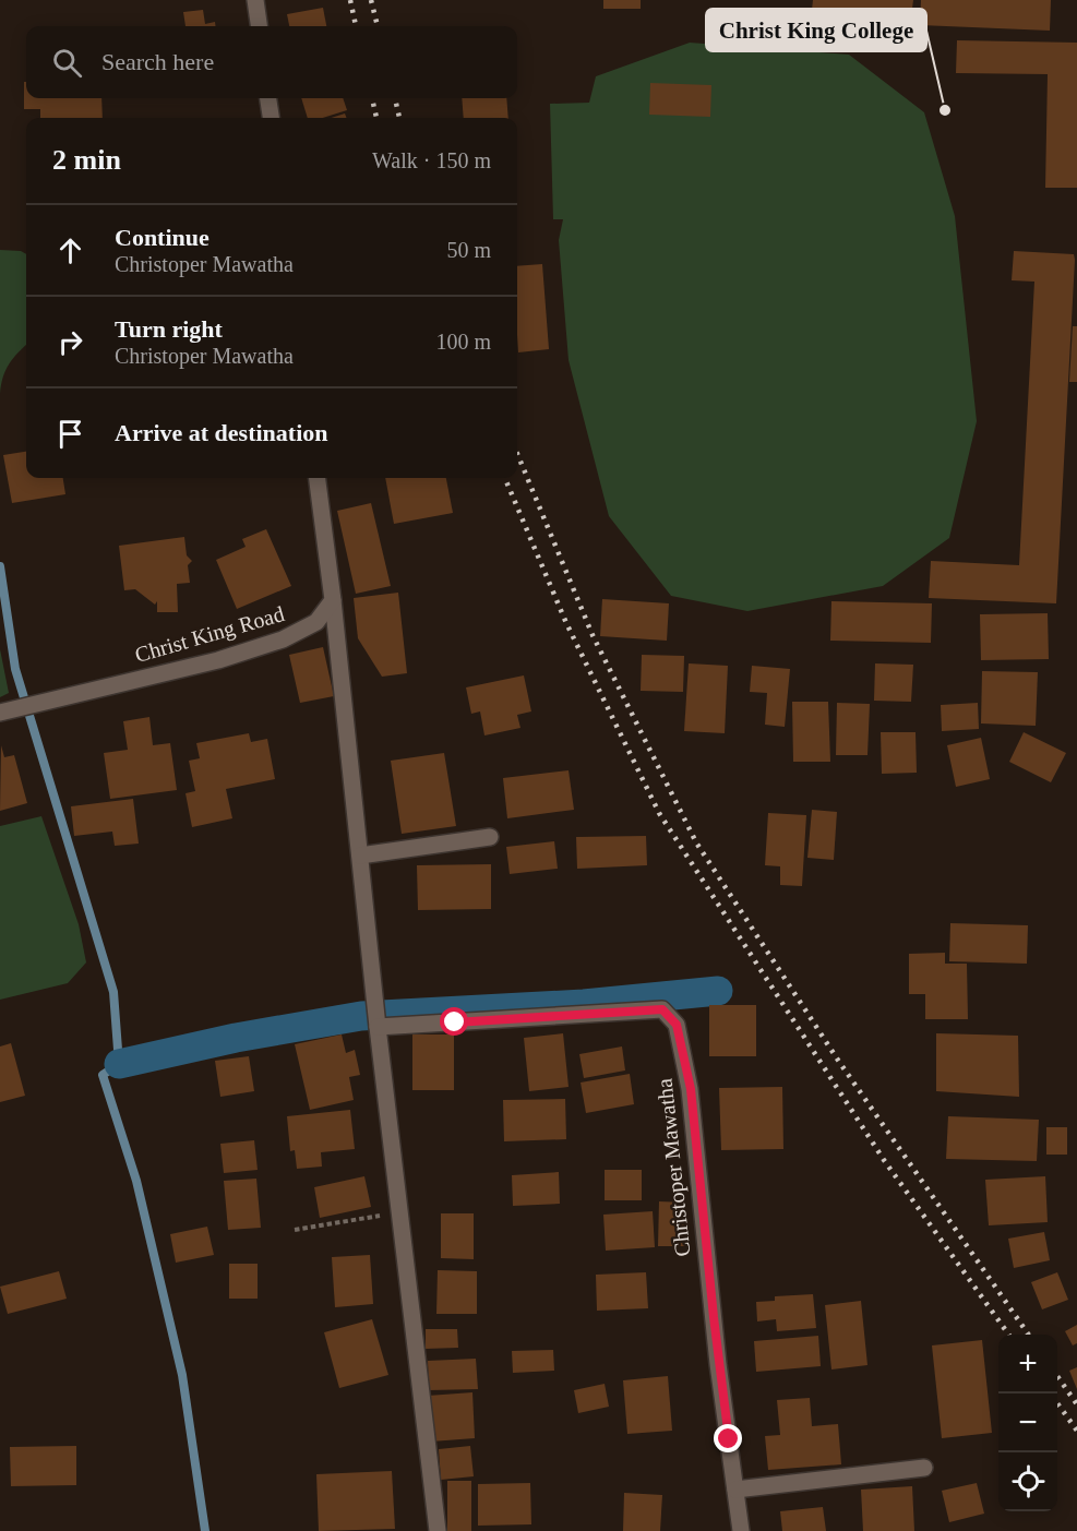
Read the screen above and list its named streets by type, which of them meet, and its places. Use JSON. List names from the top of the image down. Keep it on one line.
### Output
{"streets":{"street":["Christ King Road","Christoper Mawatha"]},"places":["Christ King College"],"page":{"search":"Search here","heading":["2 min","Walk · 150 m"],"list":[["Continue","Christoper Mawatha","50 m"],["Turn right","Christoper Mawatha","100 m"],"Arrive at destination"],"map_buttons":["+","−"]}}
